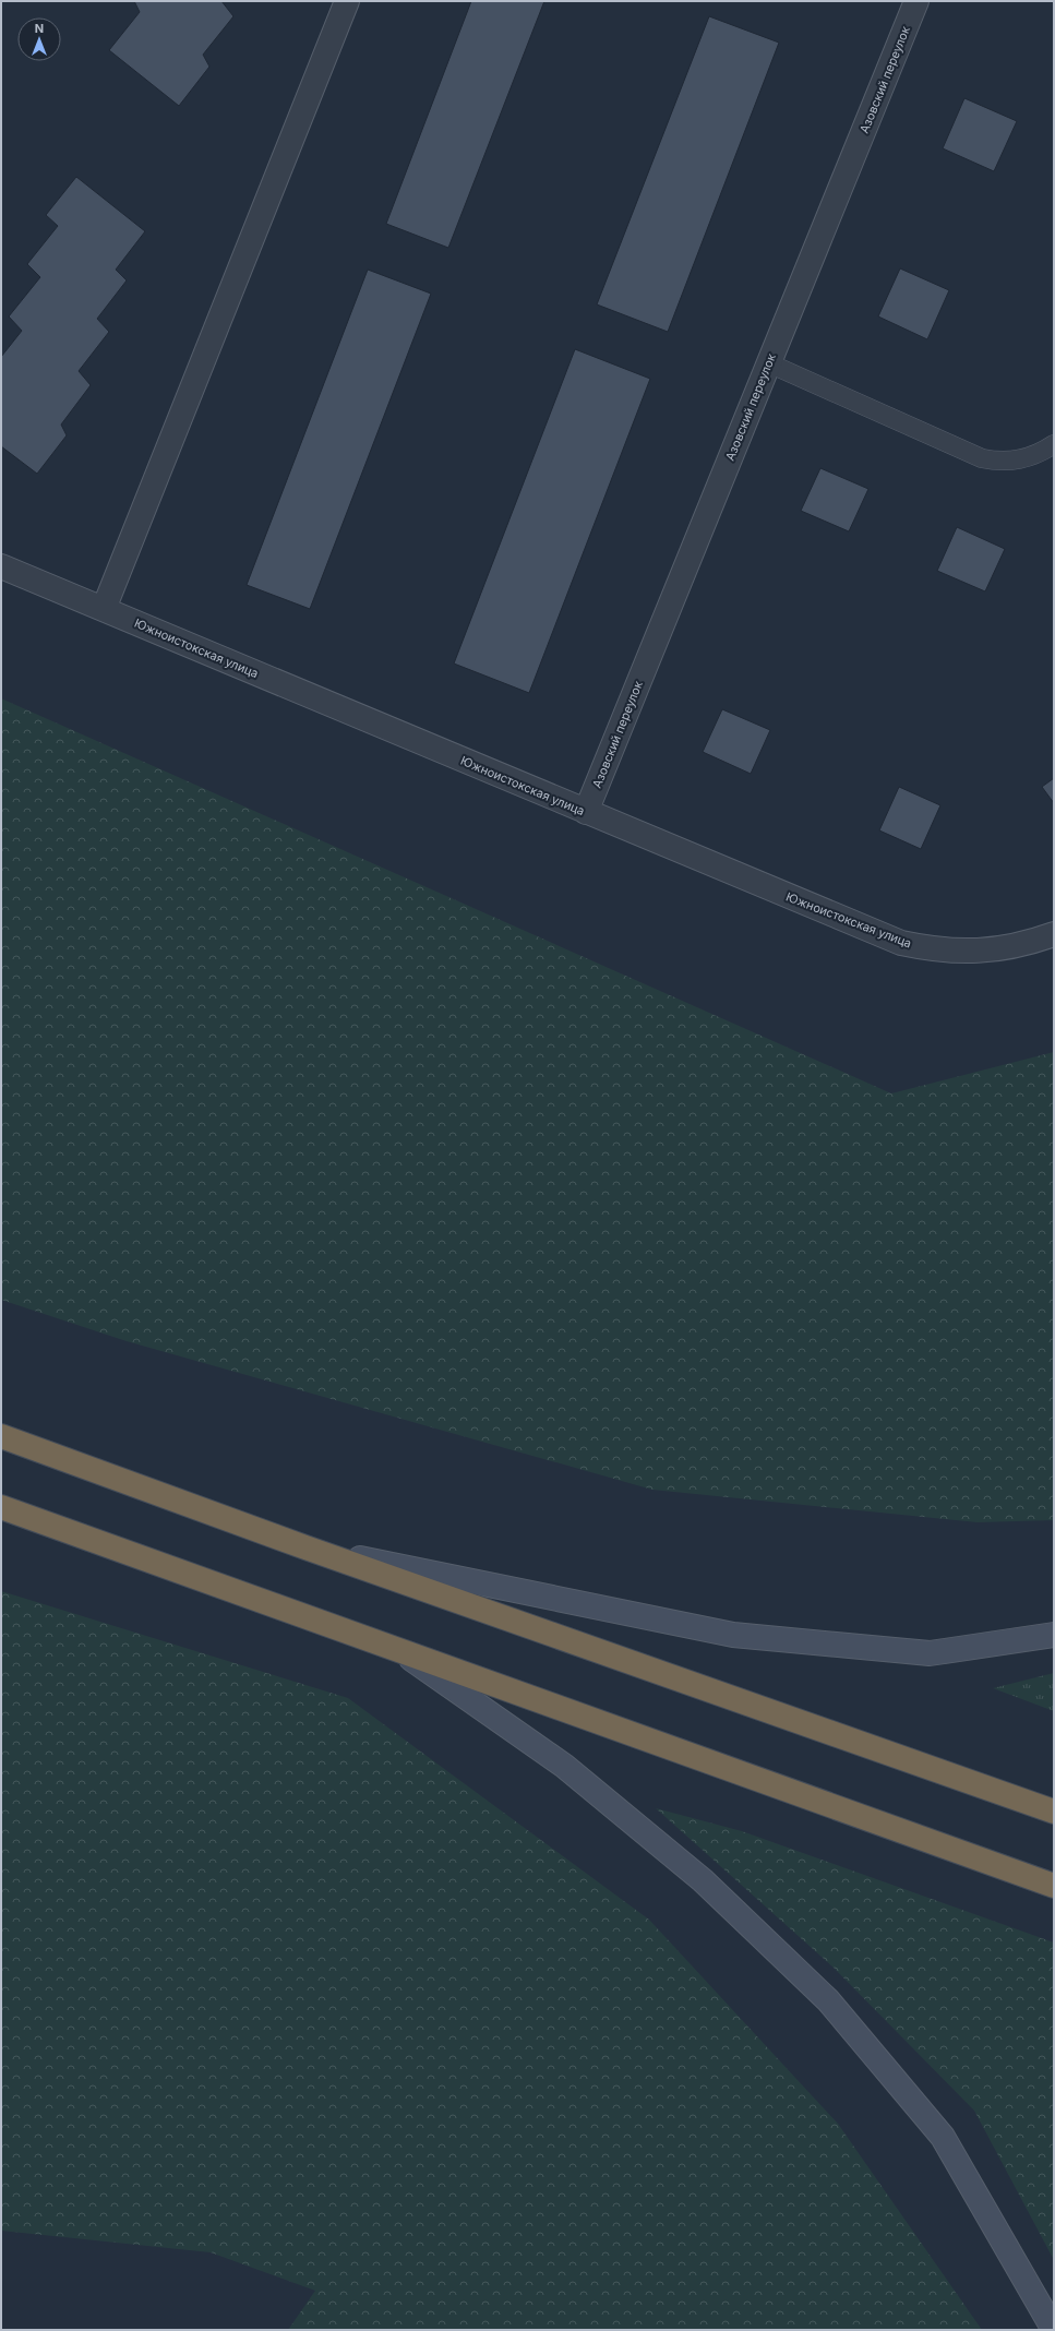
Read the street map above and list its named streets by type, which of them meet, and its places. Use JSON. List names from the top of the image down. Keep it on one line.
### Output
{"streets":{"street":["Азовский переулок","Южноистокская улица"]},"crossings":[["Азовский переулок","Южноистокская улица"]],"north":"top"}
